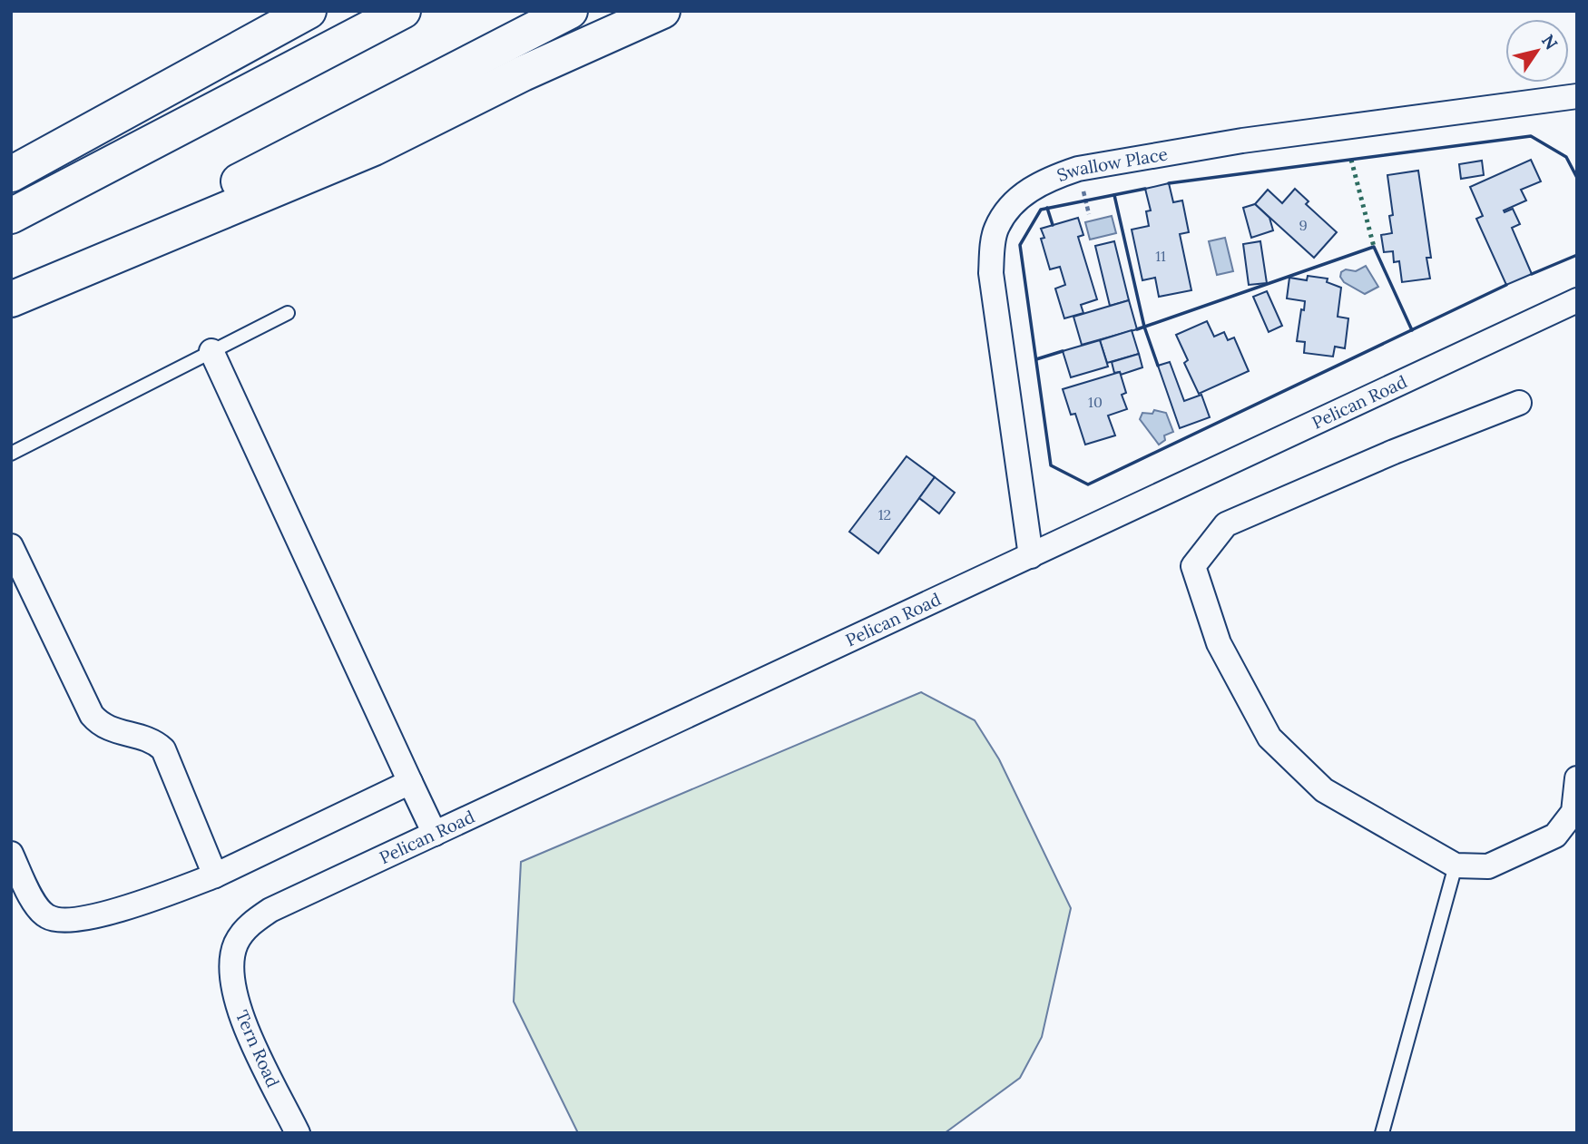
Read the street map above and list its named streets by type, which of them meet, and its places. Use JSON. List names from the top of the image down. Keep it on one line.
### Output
{"streets":{"street":["Swallow Place","Pelican Road","Tern Road"]},"crossings":[["Swallow Place","Pelican Road"],["Pelican Road","Tern Road"]],"house_numbers":["9","11","10","12"],"north":"top right"}
